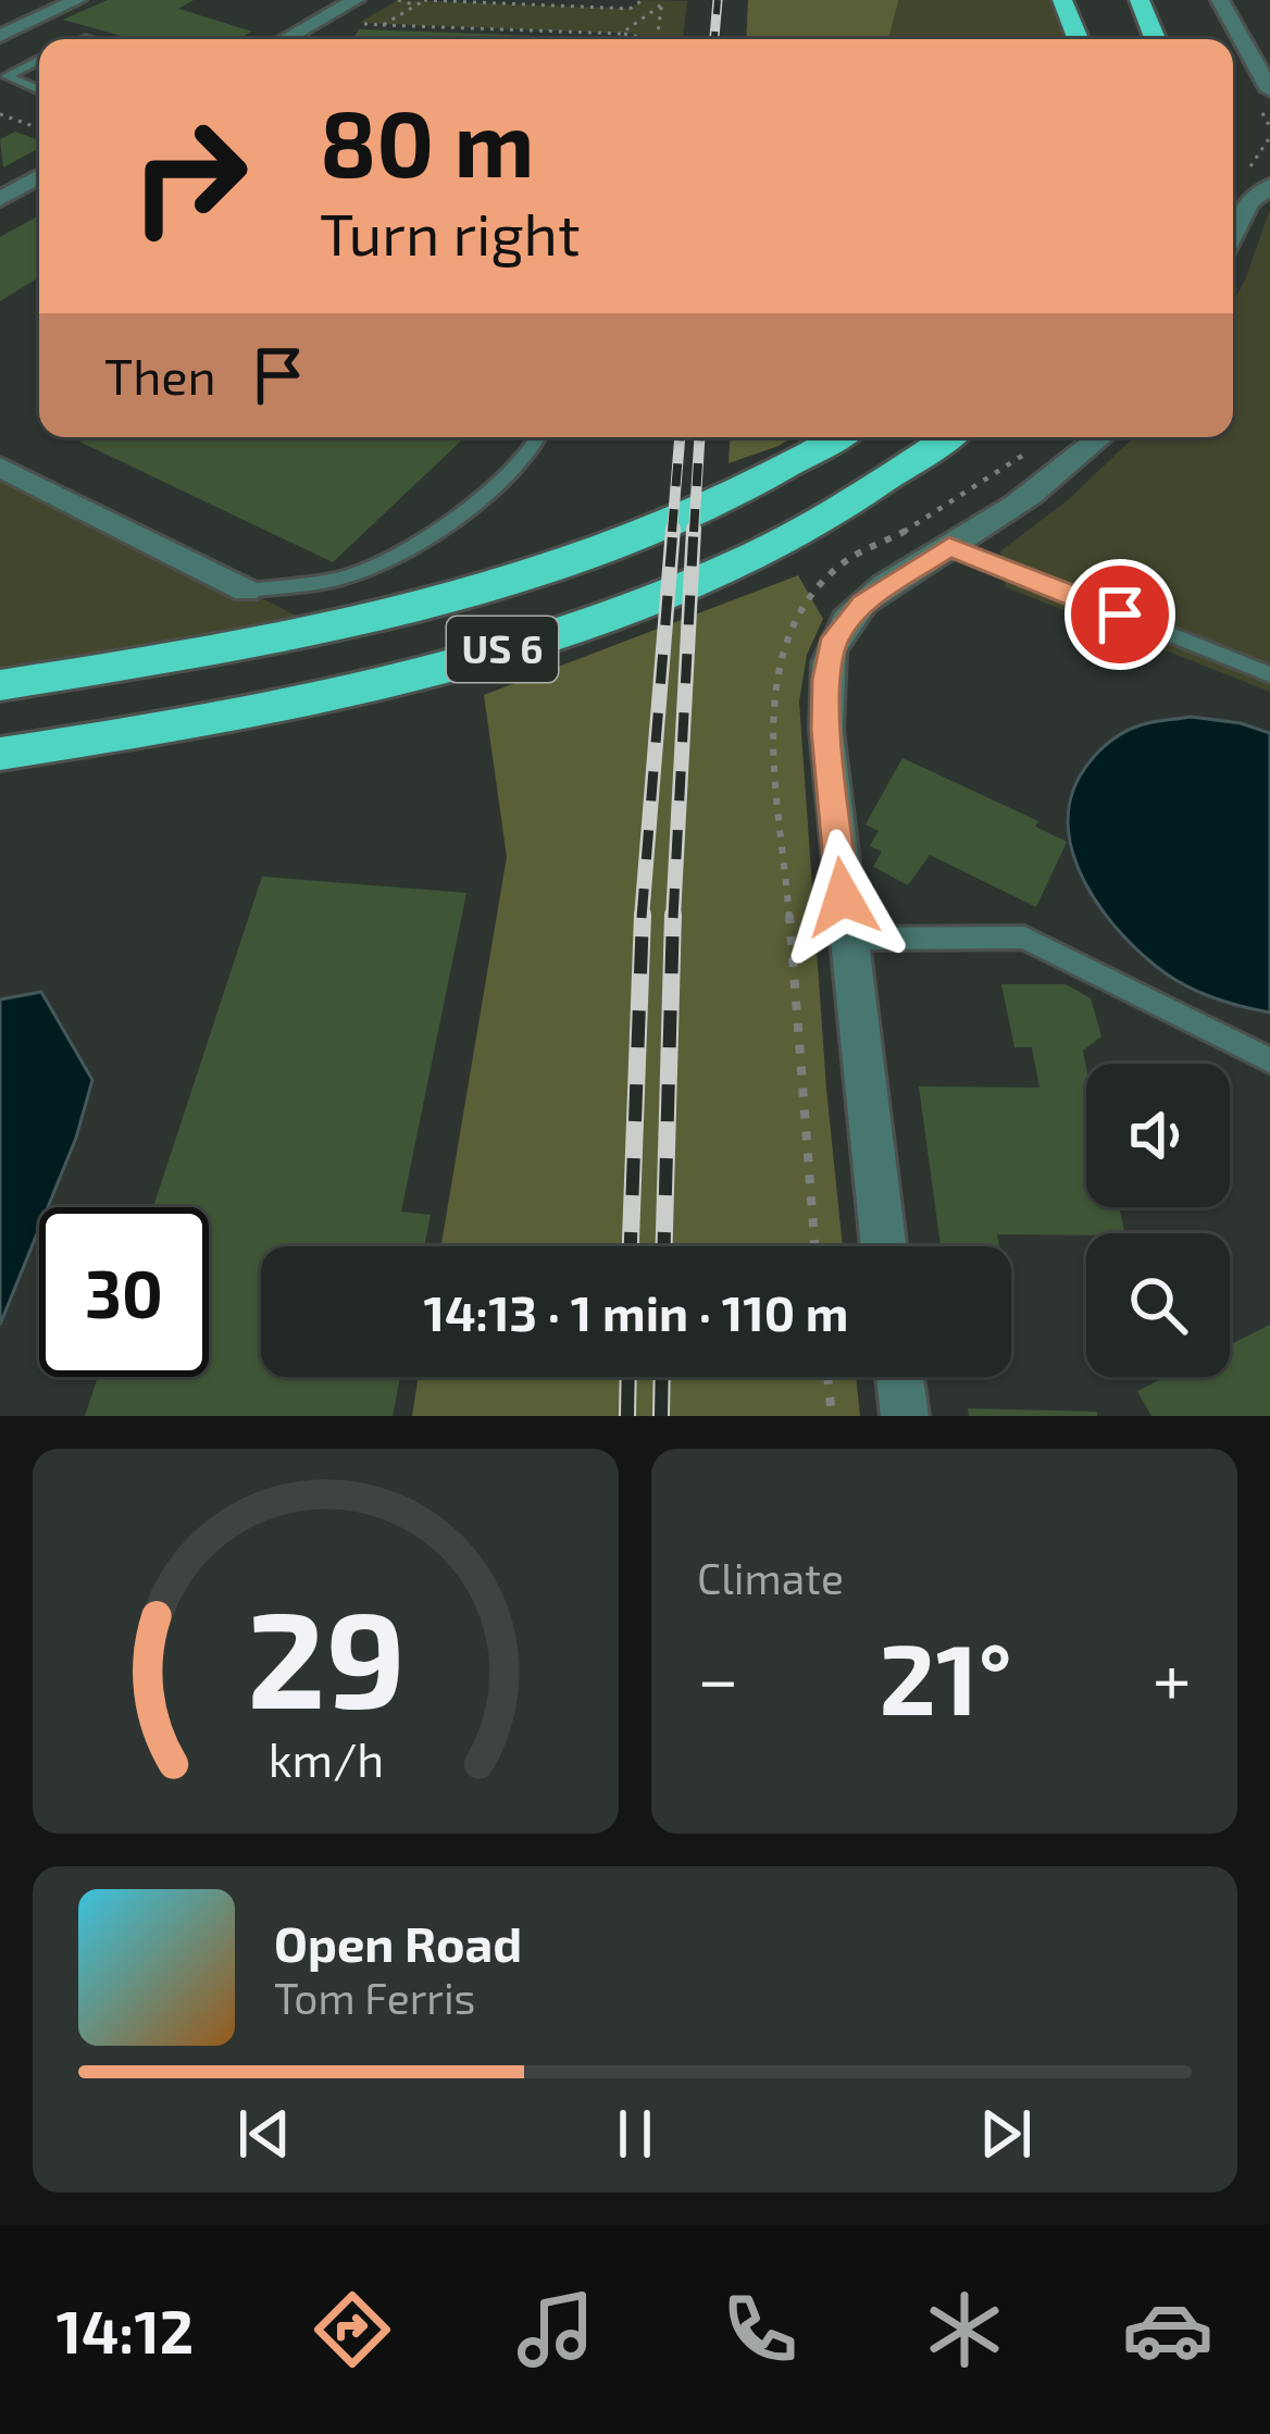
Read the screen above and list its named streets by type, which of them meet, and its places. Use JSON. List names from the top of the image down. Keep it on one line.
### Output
{"streets":{"highway":["US 6"]},"page":{"turn":["80 m","Turn right"],"then":"Then","limit":"30","trip":"14:13 · 1 min · 110 m","tile":"Climate","heat":["−","21°","+"],"song":["Open Road","Tom Ferris"],"tabs":"14:12","gauge":["29","km/h"]}}
